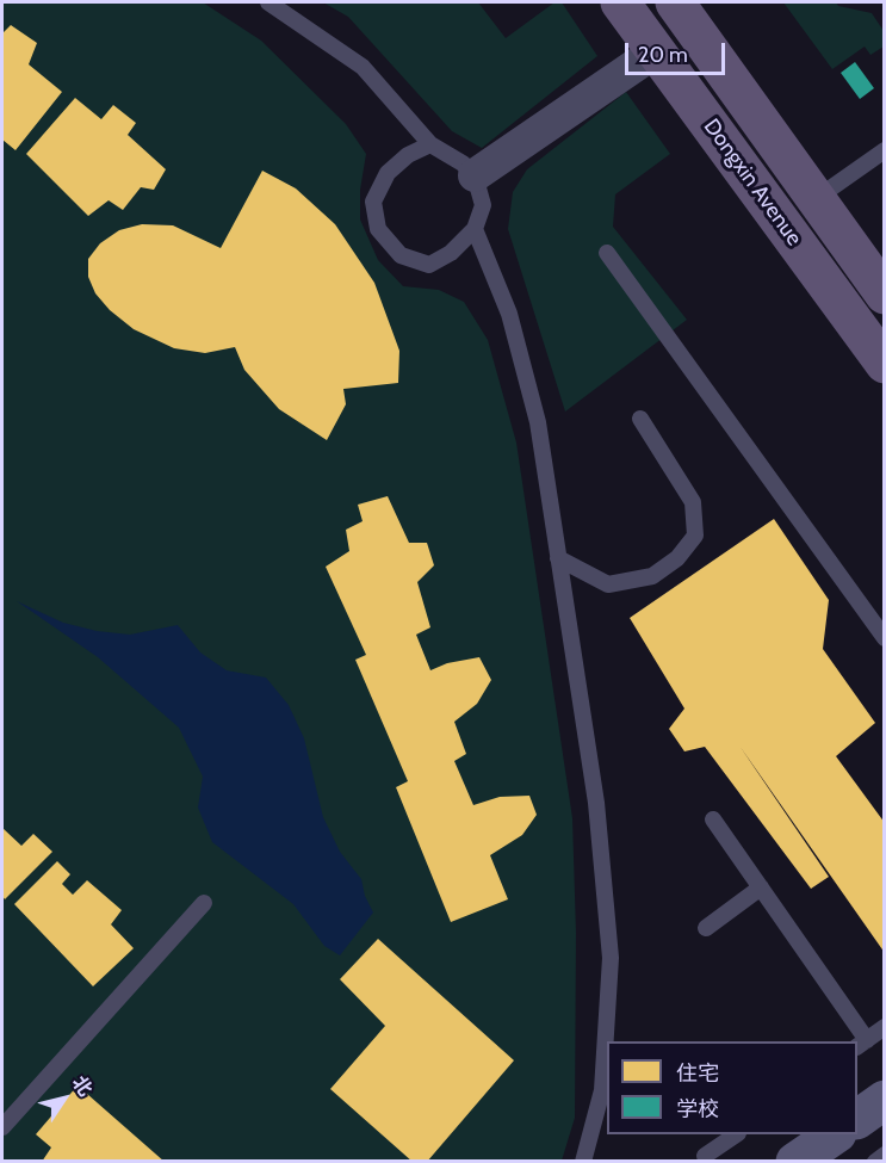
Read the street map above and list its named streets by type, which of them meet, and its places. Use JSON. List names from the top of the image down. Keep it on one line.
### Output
{"streets":{"main road":["Dongxin Avenue"]},"legend":["住宅","学校"],"scale_bar":"20 m","north":"top right"}
